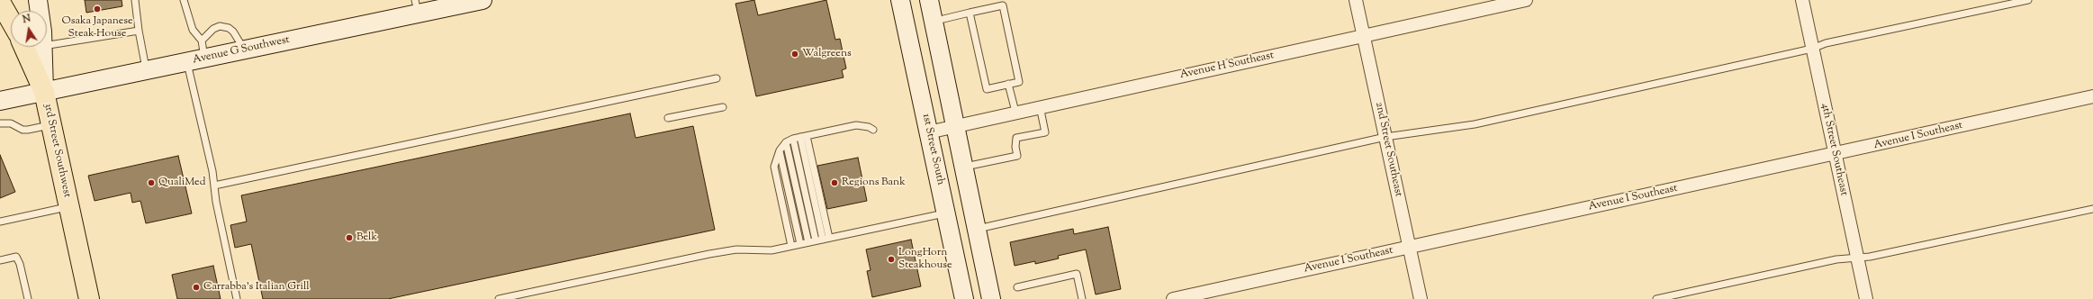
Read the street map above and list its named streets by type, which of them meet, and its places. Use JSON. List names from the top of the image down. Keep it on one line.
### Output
{"streets":{"highway":["3rd Street Southwest"],"main road":["Avenue G Southwest","1st Street South"],"street":["Avenue H Southeast","Avenue I Southeast","2nd Street Southeast","4th Street Southeast"]},"crossings":[["Avenue G Southwest","3rd Street Southwest"],["Avenue H Southeast","1st Street South"],["Avenue H Southeast","2nd Street Southeast"],["Avenue I Southeast","2nd Street Southeast"],["Avenue I Southeast","4th Street Southeast"]],"places":["Osaka Japanese Steak House","Walgreens","QualiMed","Regions Bank","Belk","LongHorn Steakhouse","Carrabba's Italian Grill"],"north":"top"}
